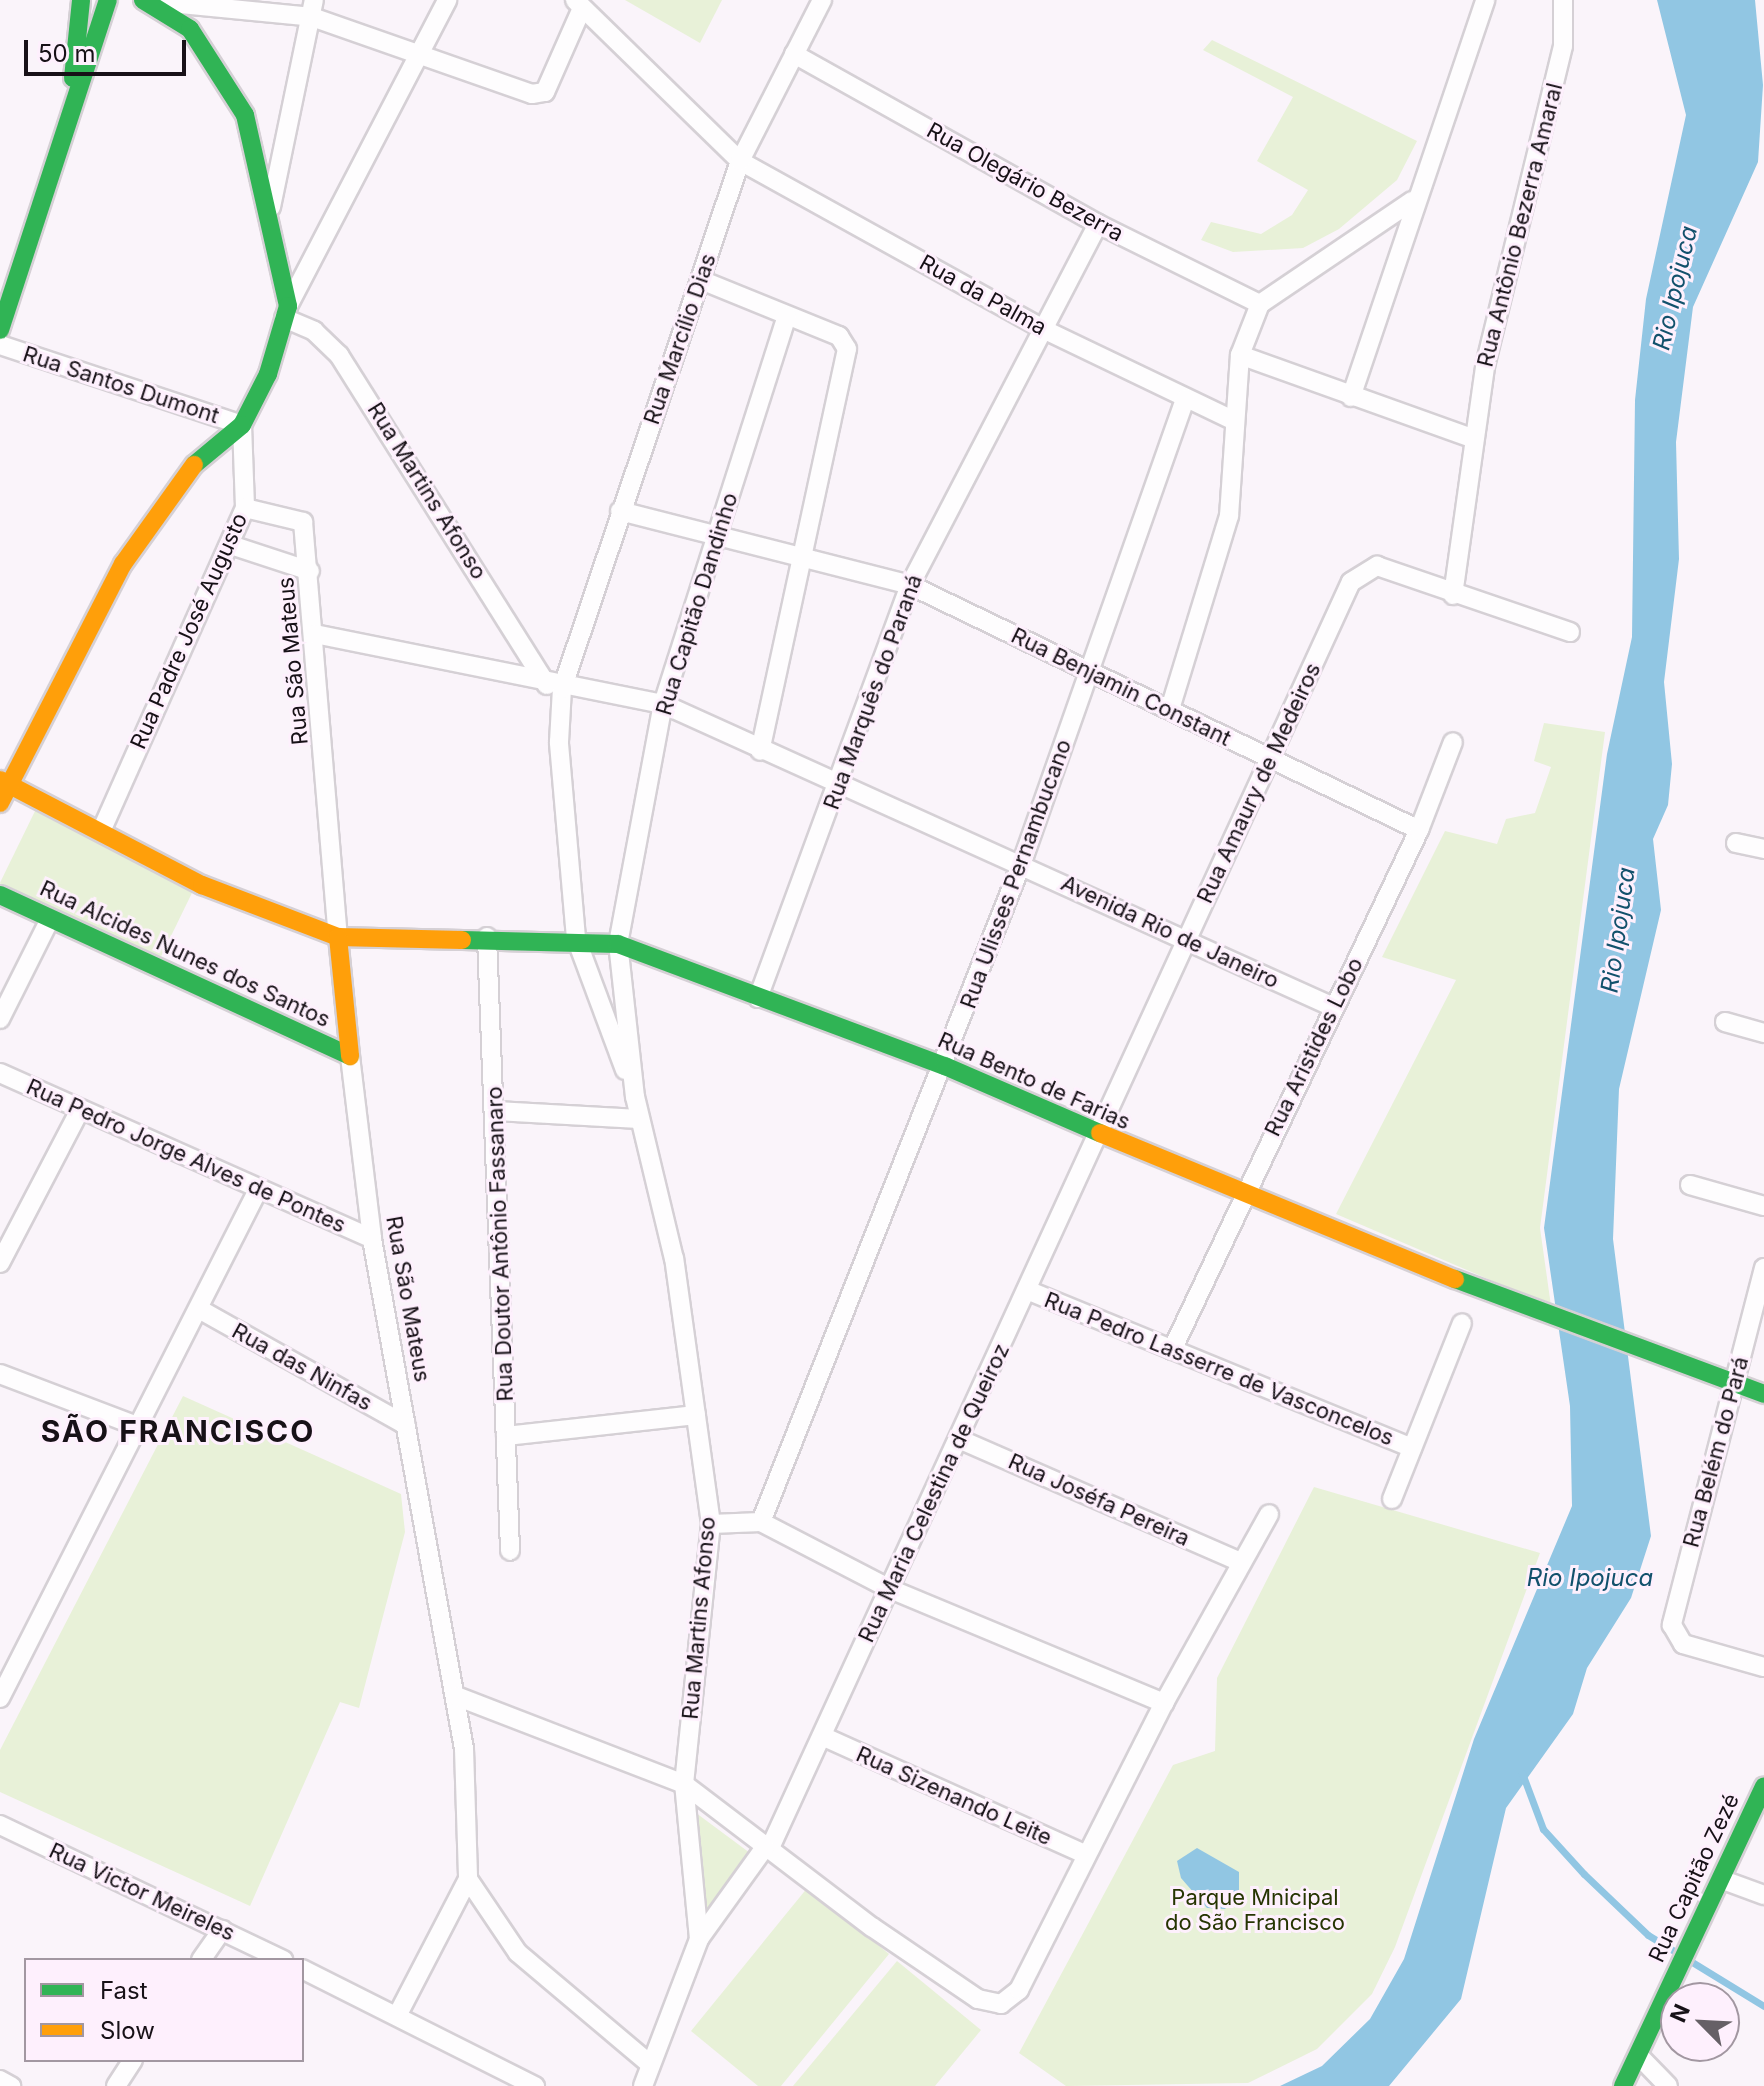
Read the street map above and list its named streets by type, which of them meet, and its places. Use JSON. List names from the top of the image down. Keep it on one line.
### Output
{"streets":{"street":["Rua Olegário Bezerra","Rua Antônio Bezerra Amaral","Rua da Palma","Rua Marcílio Dias","Rua Santos Dumont","Rua Martins Afonso","Rua Capitão Dandinho","Rua Padre José Augusto","Rua São Mateus","Rua Benjamin Constant","Rua Marquês do Paraná","Rua Amaury de Medeiros","Rua Ulisses Pernambucano","Avenida Rio de Janeiro","Rua Alcides Nunes dos Santos","Rua Aristides Lobo","Rua Bento de Farias","Rua Pedro Jorge Alves de Pontes","Rua Doutor Antônio Fassanaro","Rua das Ninfas","Rua Pedro Lasserre de Vasconcelos","Rua Belém do Pará","Rua Maria Celestina de Queiroz","Rua Joséfa Pereira","Rua Sizenando Leite","Rua Capitão Zezé","Rua Victor Meireles"]},"crossings":[["Rua Olegário Bezerra","Rua Marcílio Dias"],["Rua Olegário Bezerra","Rua Marquês do Paraná"],["Rua Antônio Bezerra Amaral","Rua Amaury de Medeiros"],["Rua da Palma","Rua Marcílio Dias"],["Rua da Palma","Rua Marquês do Paraná"],["Rua da Palma","Rua Ulisses Pernambucano"],["Rua Marcílio Dias","Rua Martins Afonso"],["Rua Marcílio Dias","Rua Benjamin Constant"],["Rua Marcílio Dias","Avenida Rio de Janeiro"],["Rua Santos Dumont","Rua Padre José Augusto"],["Rua Martins Afonso","Rua Capitão Dandinho"],["Rua Martins Afonso","Avenida Rio de Janeiro"],["Rua Martins Afonso","Rua Bento de Farias"],["Rua Martins Afonso","Rua Maria Celestina de Queiroz"],["Rua Capitão Dandinho","Rua Benjamin Constant"],["Rua Capitão Dandinho","Avenida Rio de Janeiro"],["Rua Capitão Dandinho","Rua Bento de Farias"],["Rua Padre José Augusto","Rua São Mateus"],["Rua São Mateus","Avenida Rio de Janeiro"],["Rua São Mateus","Rua Alcides Nunes dos Santos"],["Rua São Mateus","Rua Bento de Farias"],["Rua São Mateus","Rua Pedro Jorge Alves de Pontes"],["Rua São Mateus","Rua das Ninfas"],["Rua Benjamin Constant","Rua Marquês do Paraná"],["Rua Benjamin Constant","Rua Amaury de Medeiros"],["Rua Benjamin Constant","Rua Ulisses Pernambucano"],["Rua Benjamin Constant","Rua Aristides Lobo"],["Rua Marquês do Paraná","Avenida Rio de Janeiro"],["Rua Marquês do Paraná","Rua Bento de Farias"],["Rua Amaury de Medeiros","Avenida Rio de Janeiro"],["Rua Amaury de Medeiros","Rua Bento de Farias"],["Rua Amaury de Medeiros","Rua Maria Celestina de Queiroz"],["Rua Ulisses Pernambucano","Avenida Rio de Janeiro"],["Rua Ulisses Pernambucano","Rua Bento de Farias"],["Avenida Rio de Janeiro","Rua Aristides Lobo"],["Rua Aristides Lobo","Rua Bento de Farias"],["Rua Aristides Lobo","Rua Pedro Lasserre de Vasconcelos"],["Rua Bento de Farias","Rua Doutor Antônio Fassanaro"],["Rua Bento de Farias","Rua Belém do Pará"],["Rua Bento de Farias","Rua Maria Celestina de Queiroz"],["Rua Pedro Lasserre de Vasconcelos","Rua Maria Celestina de Queiroz"],["Rua Maria Celestina de Queiroz","Rua Joséfa Pereira"],["Rua Maria Celestina de Queiroz","Rua Sizenando Leite"]],"districts":["SÃO FRANCISCO"],"water":["Rio Ipojuca"],"parks":["Parque Mnicipal do São Francisco"],"legend":["Fast","Slow"],"scale_bar":"50 m","north":"top left"}
